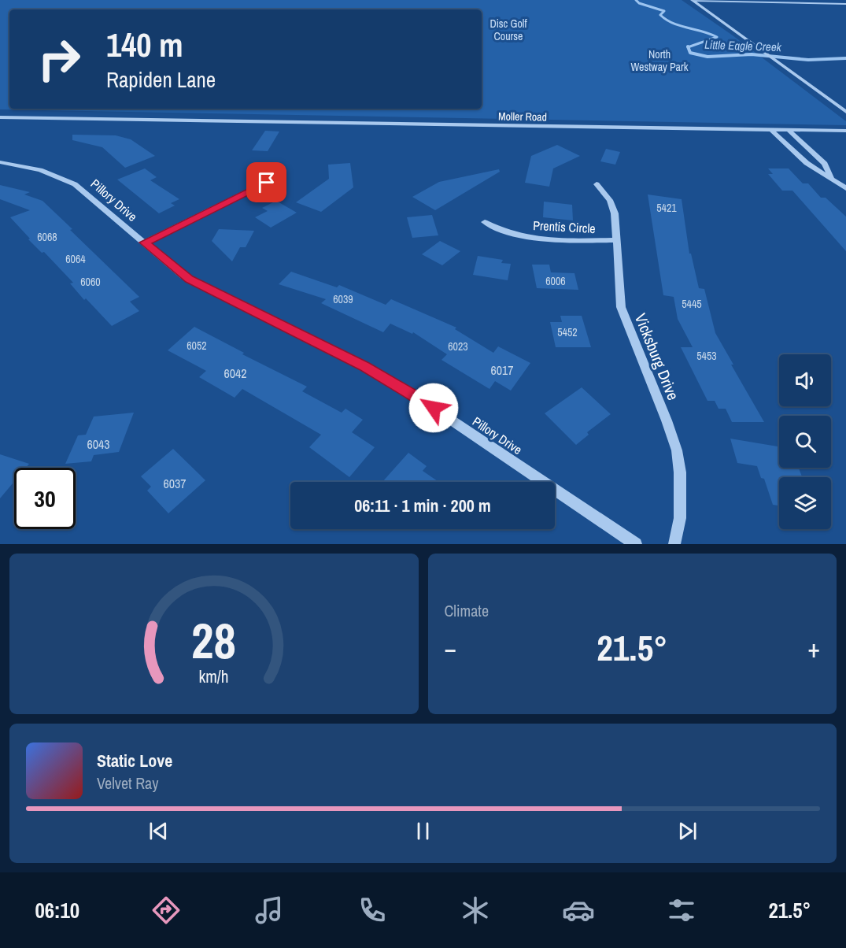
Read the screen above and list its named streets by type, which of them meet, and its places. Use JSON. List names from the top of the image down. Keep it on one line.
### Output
{"streets":{"street":["Moller Road","Pillory Drive","Prentis Circle","Vicksburg Drive"]},"crossings":[["Prentis Circle","Vicksburg Drive"]],"water":["Little Eagle Creek"],"parks":["Disc Golf Course","North Westway Park"],"house_numbers":["5421","6068","6064","6006","6060","6039","5445","5452","6052","6023","5453","6017","6042","6043","6037"],"page":{"turn":["140 m","Rapiden Lane"],"limit":"30","trip":"06:11 · 1 min · 200 m","tile":"Climate","heat":["−","21.5°","+"],"song":["Static Love","Velvet Ray"],"tabs":["06:10","21.5°"],"gauge":["28","km/h"]}}
